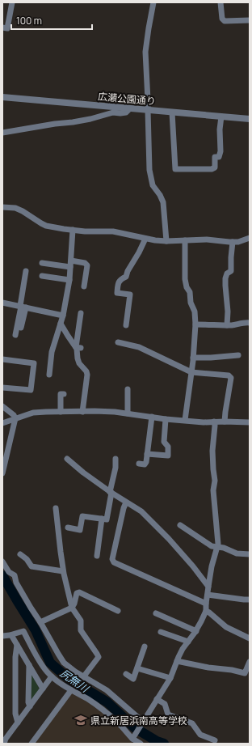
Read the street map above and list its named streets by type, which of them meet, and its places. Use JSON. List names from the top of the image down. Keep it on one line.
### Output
{"streets":{"street":["広瀬公園通り"]},"water":["尻無川"],"places":{"school or university":["県立新居浜南高等学校"]},"scale_bar":"100 m"}
